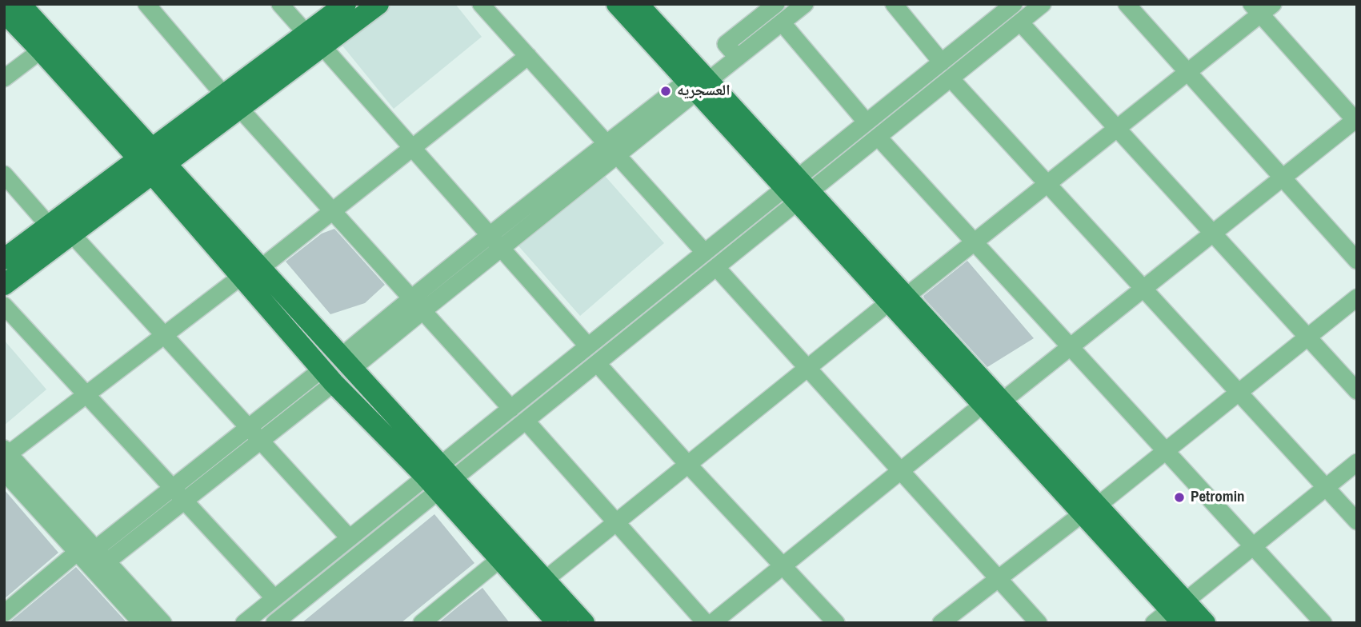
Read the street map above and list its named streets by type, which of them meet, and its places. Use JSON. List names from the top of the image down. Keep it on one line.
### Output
{"places":["العسجريه","Petromin"]}
